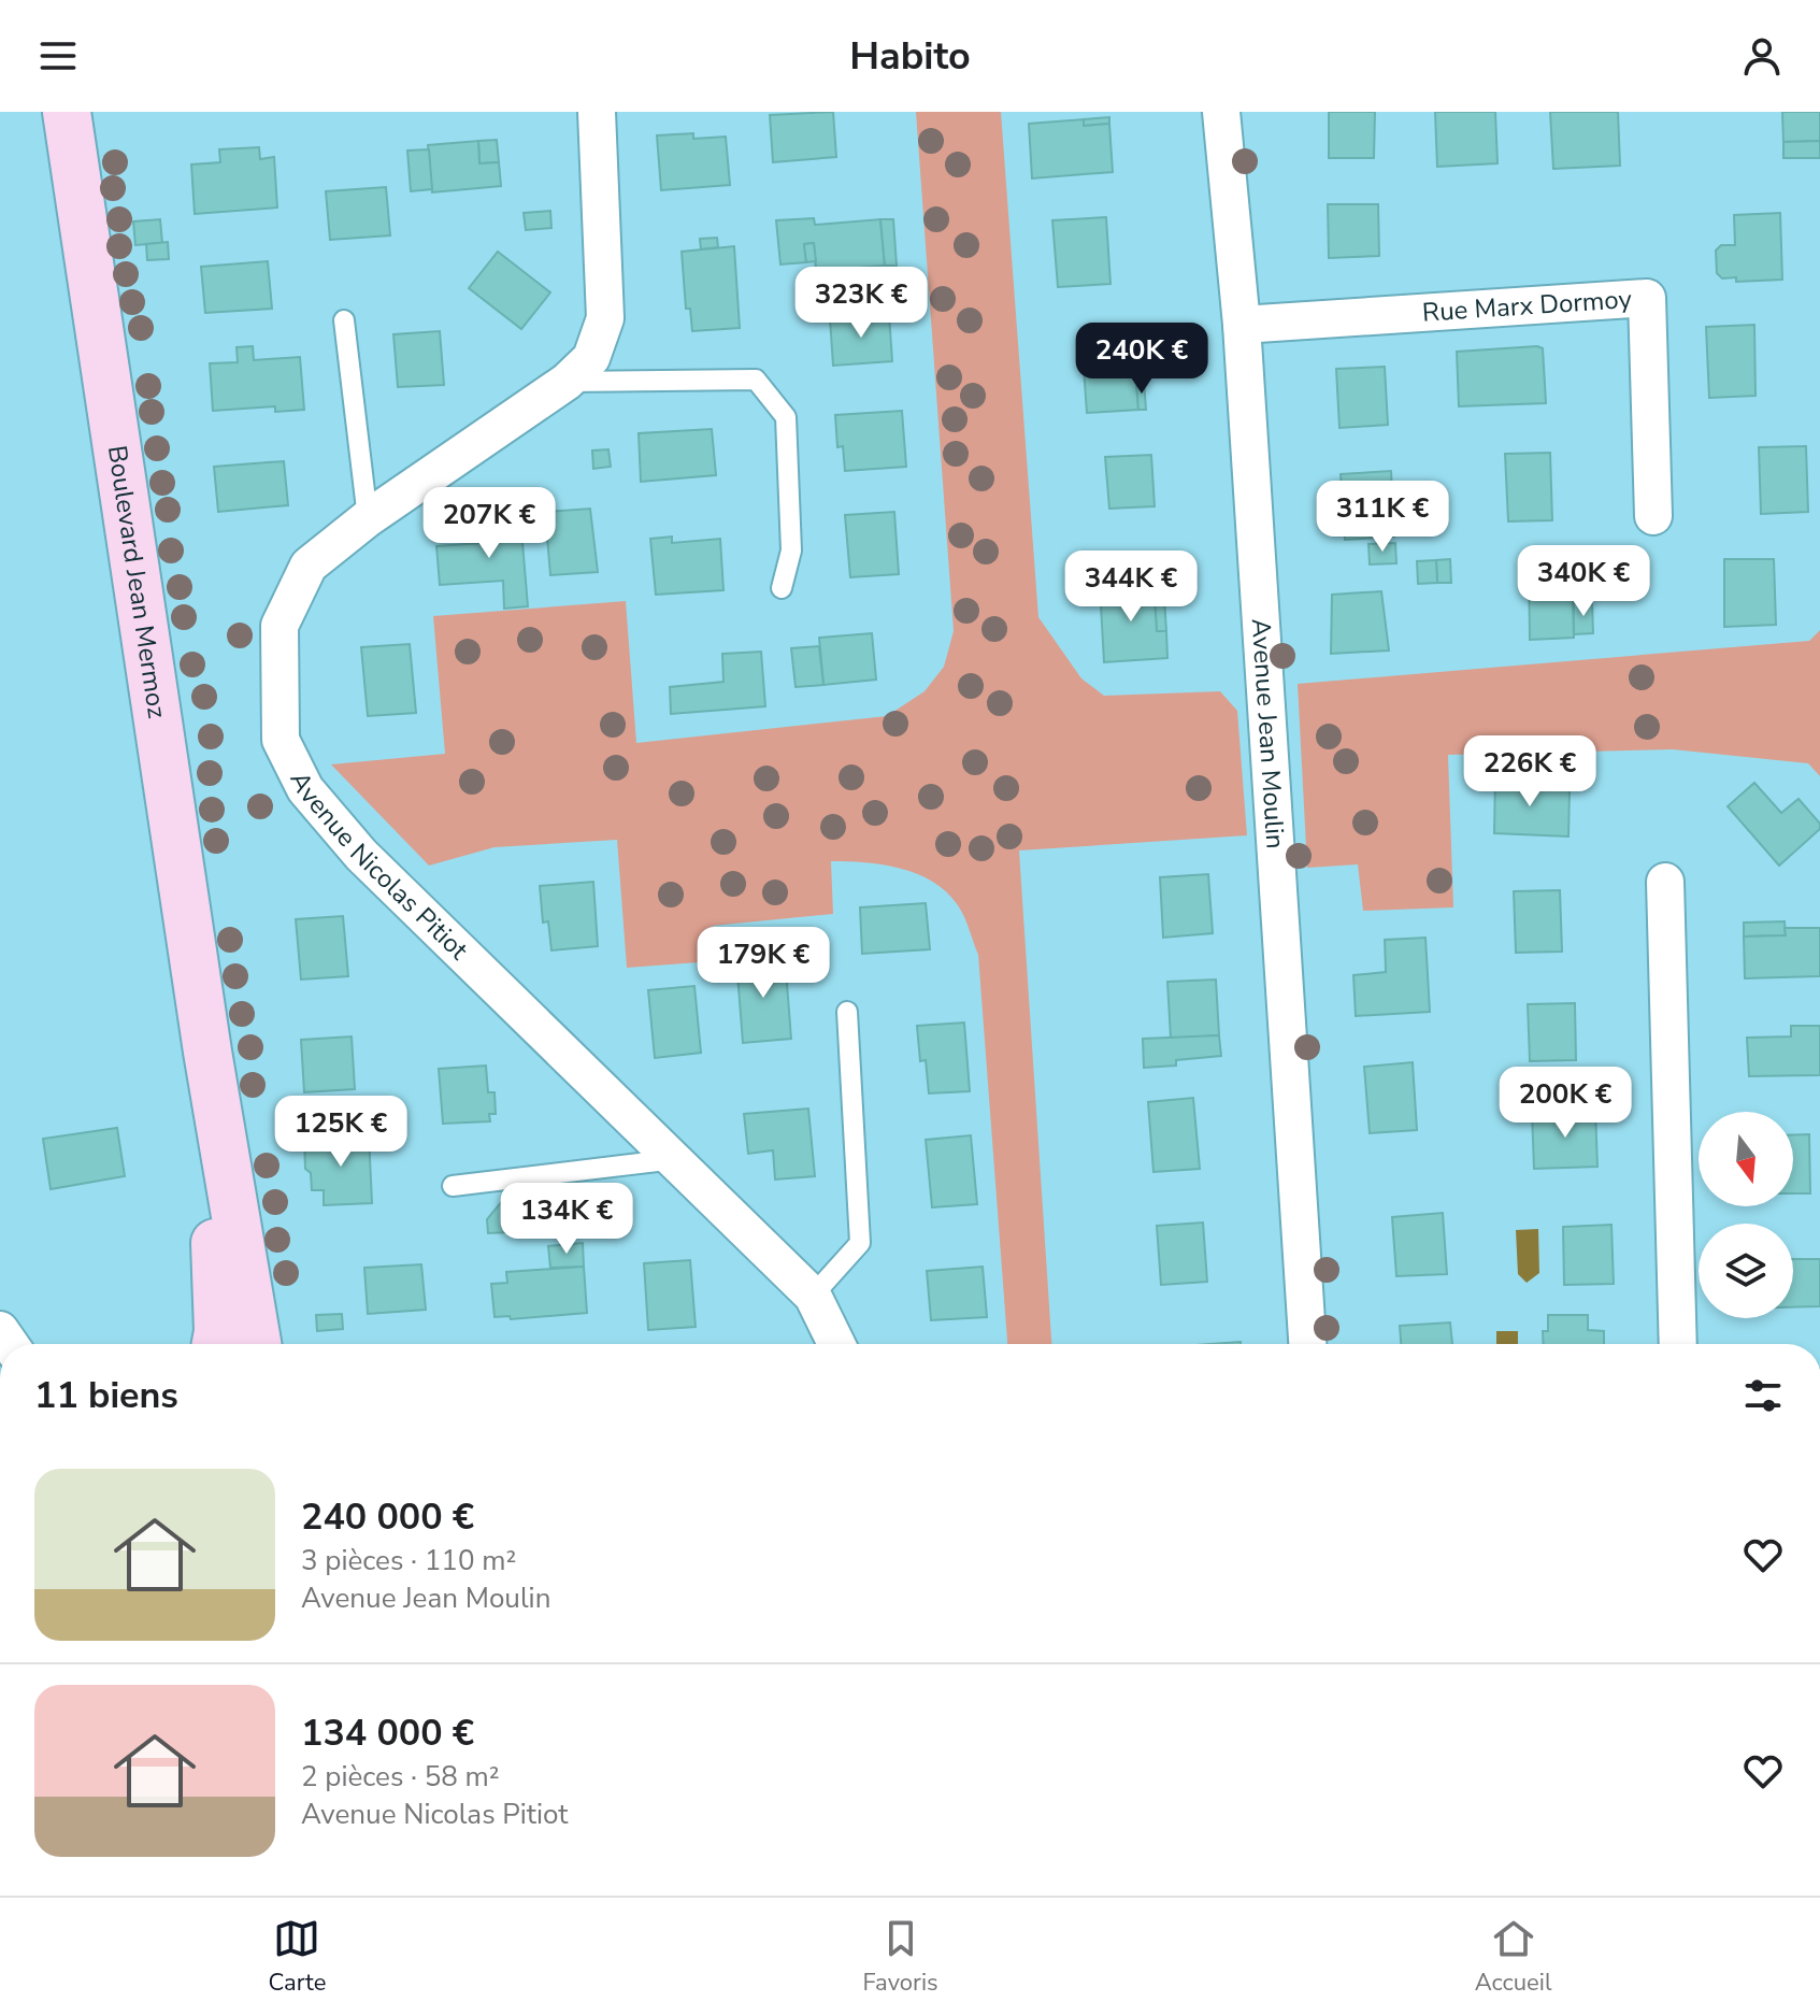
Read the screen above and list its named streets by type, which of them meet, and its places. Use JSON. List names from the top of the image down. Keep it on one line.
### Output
{"streets":{"main road":["Boulevard Jean Mermoz"],"street":["Rue Marx Dormoy","Avenue Jean Moulin","Avenue Nicolas Pitiot"]},"crossings":[["Rue Marx Dormoy","Avenue Jean Moulin"]],"north":"bottom","page":{"header":"Habito","price":["323K €","240K €","311K €","207K €","340K €","344K €","226K €","179K €","200K €","125K €","134K €"],"heading":"11 biens","list":[{"name":"240 000 €","note":"3 pièces · 110 m² · Avenue Jean Moulin"},{"name":"134 000 €","note":"2 pièces · 58 m² · Avenue Nicolas Pitiot"}],"tabs":["Carte","Favoris","Accueil"]}}
